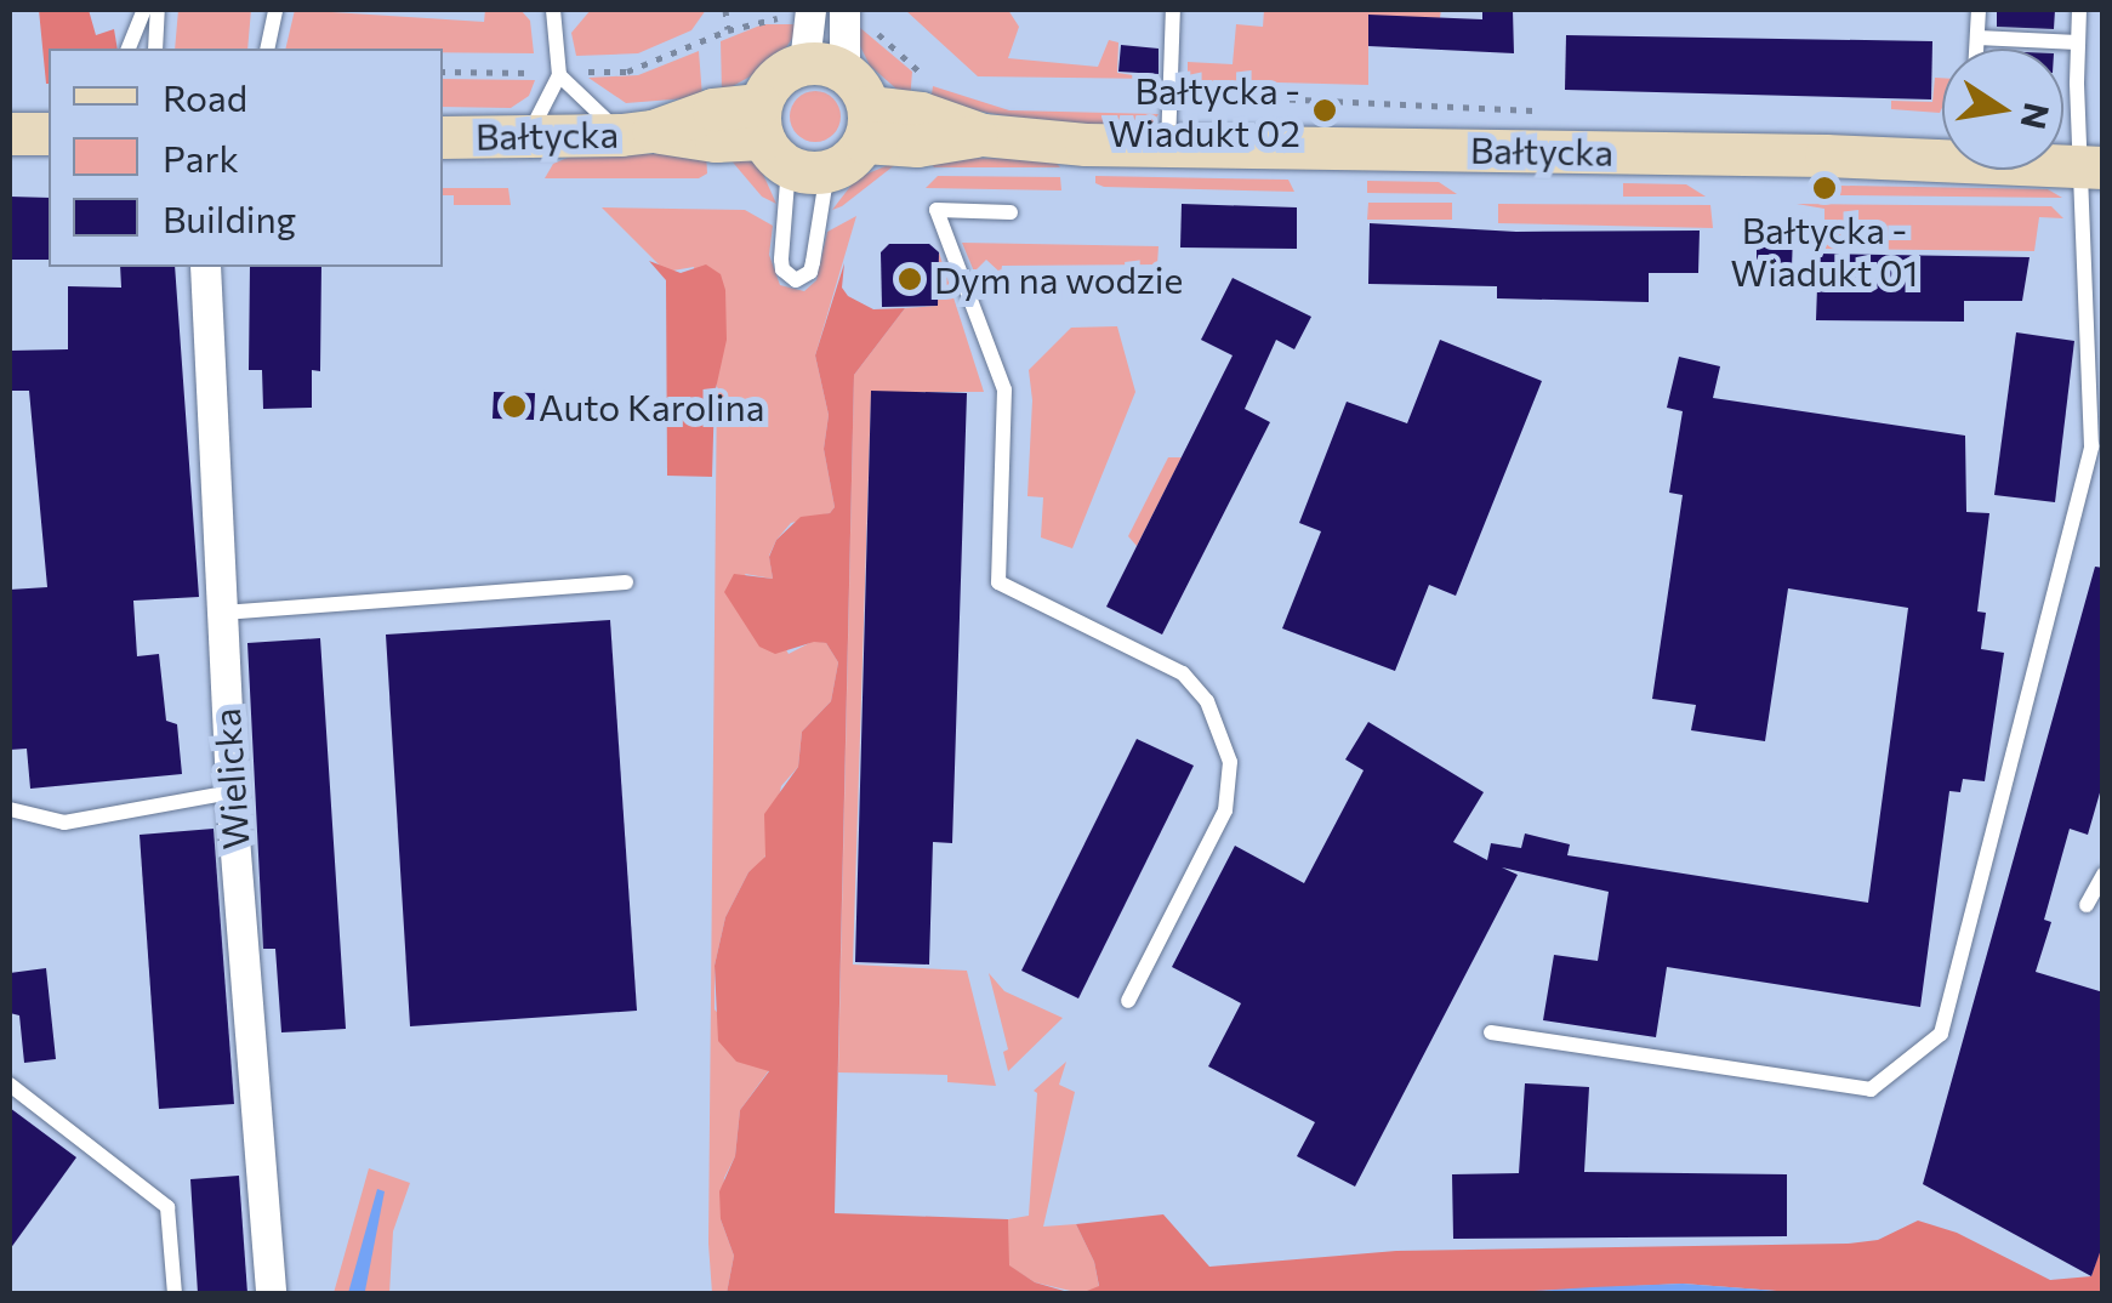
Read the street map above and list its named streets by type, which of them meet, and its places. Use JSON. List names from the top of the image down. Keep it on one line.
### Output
{"streets":{"main road":["Bałtycka"],"street":["Wielicka"]},"places":["Bałtycka - Wiadukt 02","Bałtycka - Wiadukt 01","Dym na wodzie","Auto Karolina"],"legend":["Road","Park","Building"],"north":"right"}
